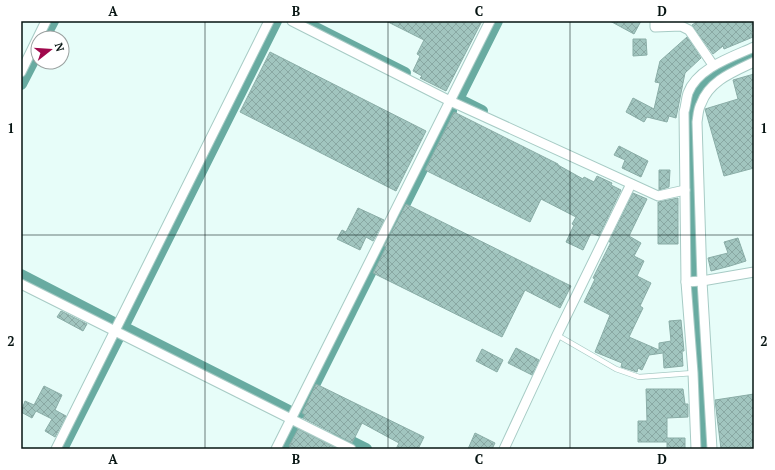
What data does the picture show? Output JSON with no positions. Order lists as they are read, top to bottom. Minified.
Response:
{"north":"right","grid":{"columns":["A","B","C","D"],"rows":["1","2"]}}
